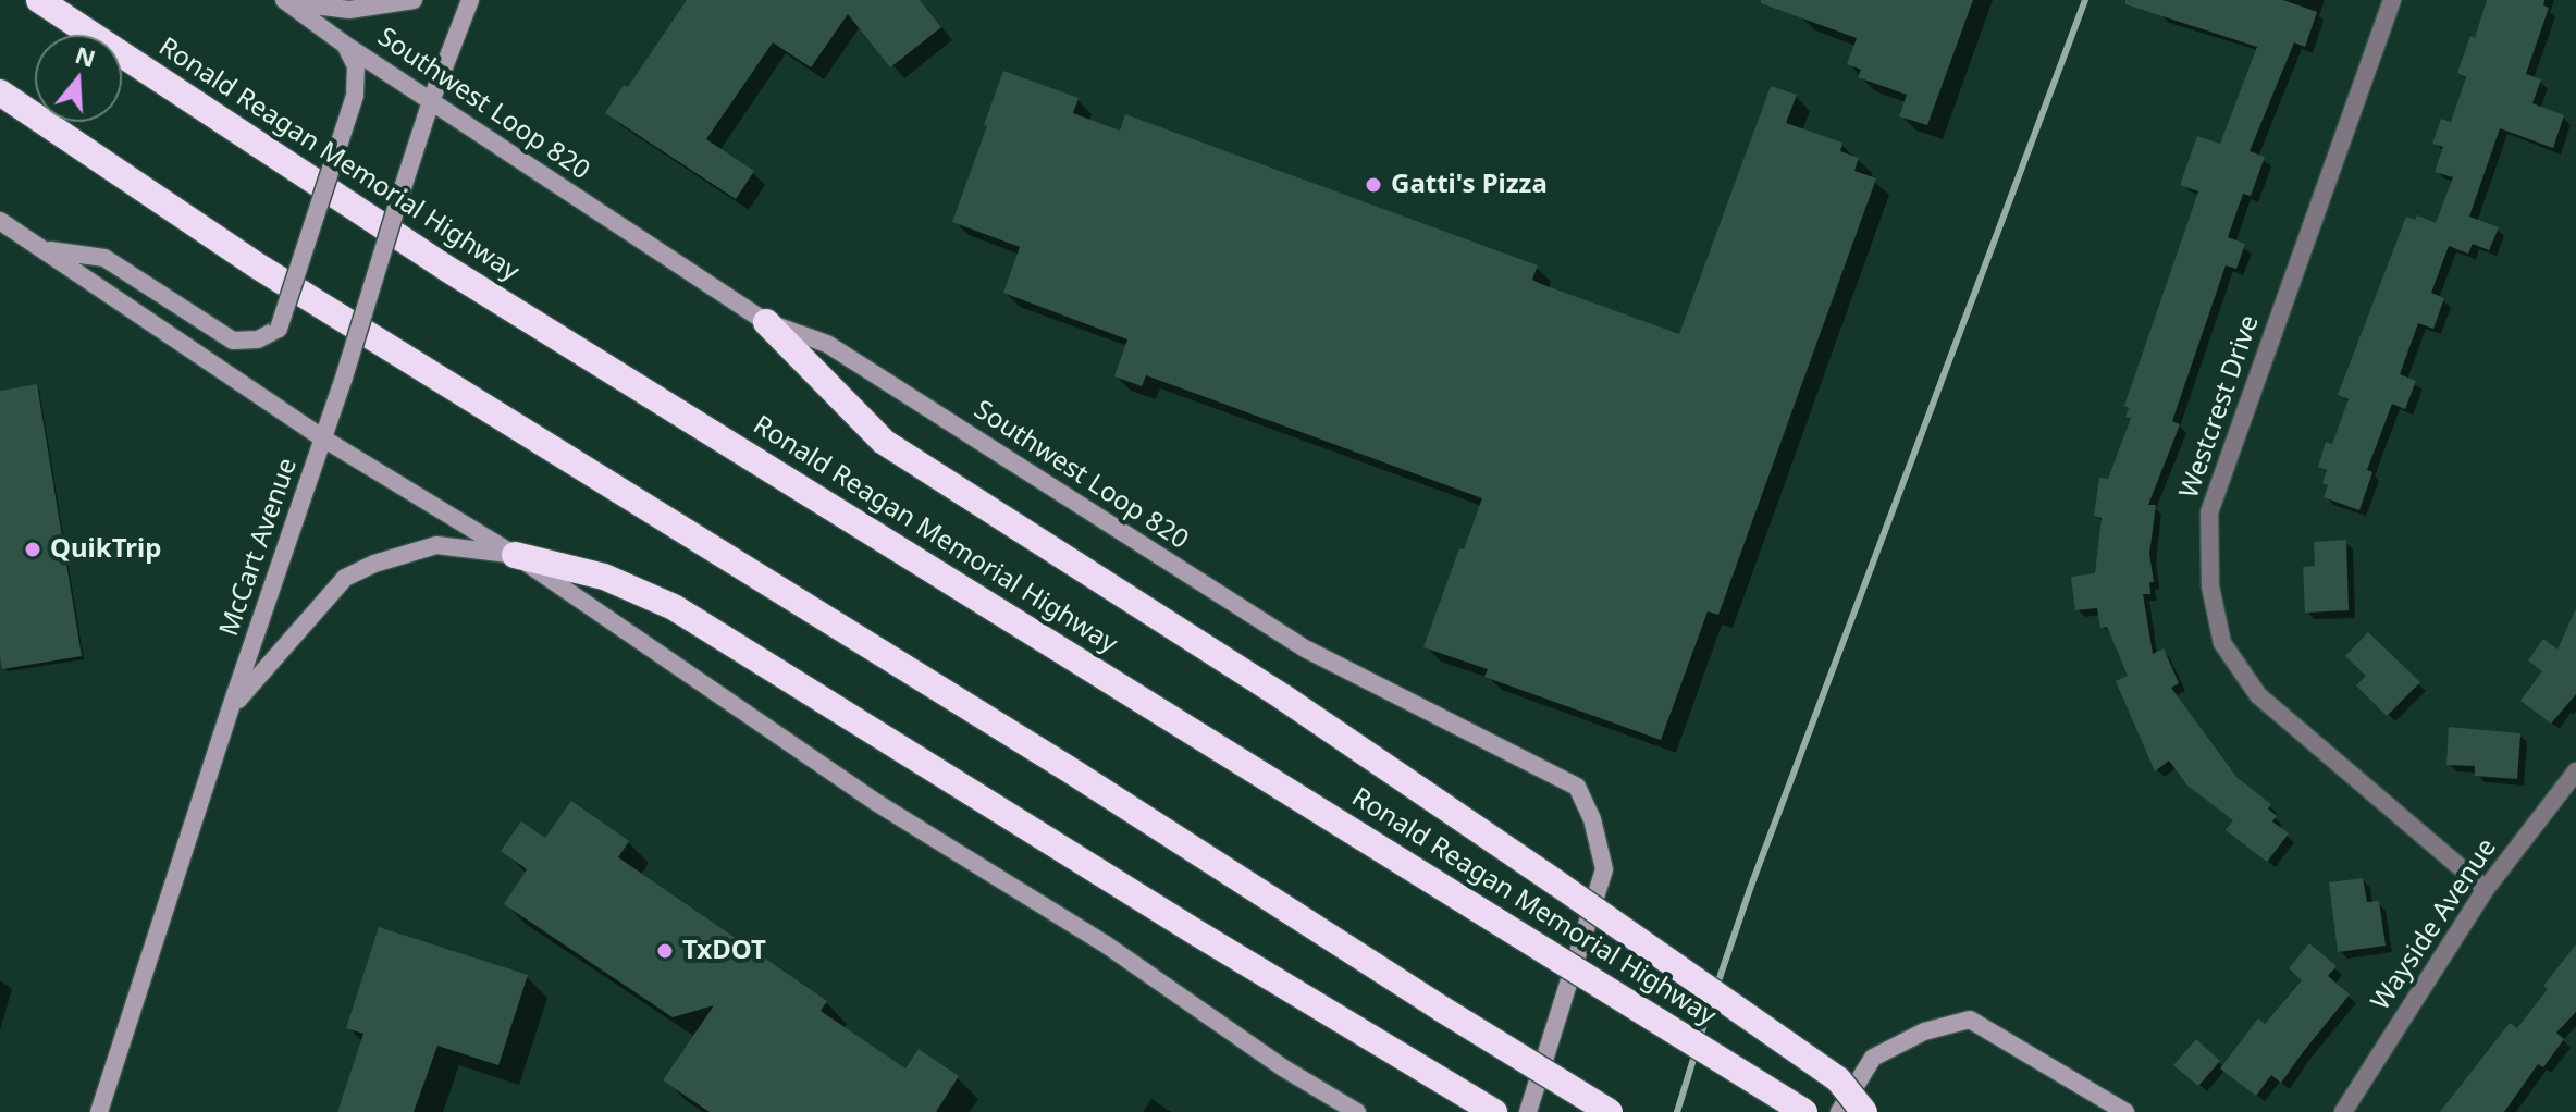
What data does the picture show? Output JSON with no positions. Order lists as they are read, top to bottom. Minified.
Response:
{"streets":{"highway":["Ronald Reagan Memorial Highway"],"main road":["Southwest Loop 820","McCart Avenue"],"street":["Westcrest Drive","Wayside Avenue"]},"crossings":[["Southwest Loop 820","McCart Avenue"],["Westcrest Drive","Wayside Avenue"]],"places":["Gatti's Pizza","QuikTrip","TxDOT"],"north":"top"}
